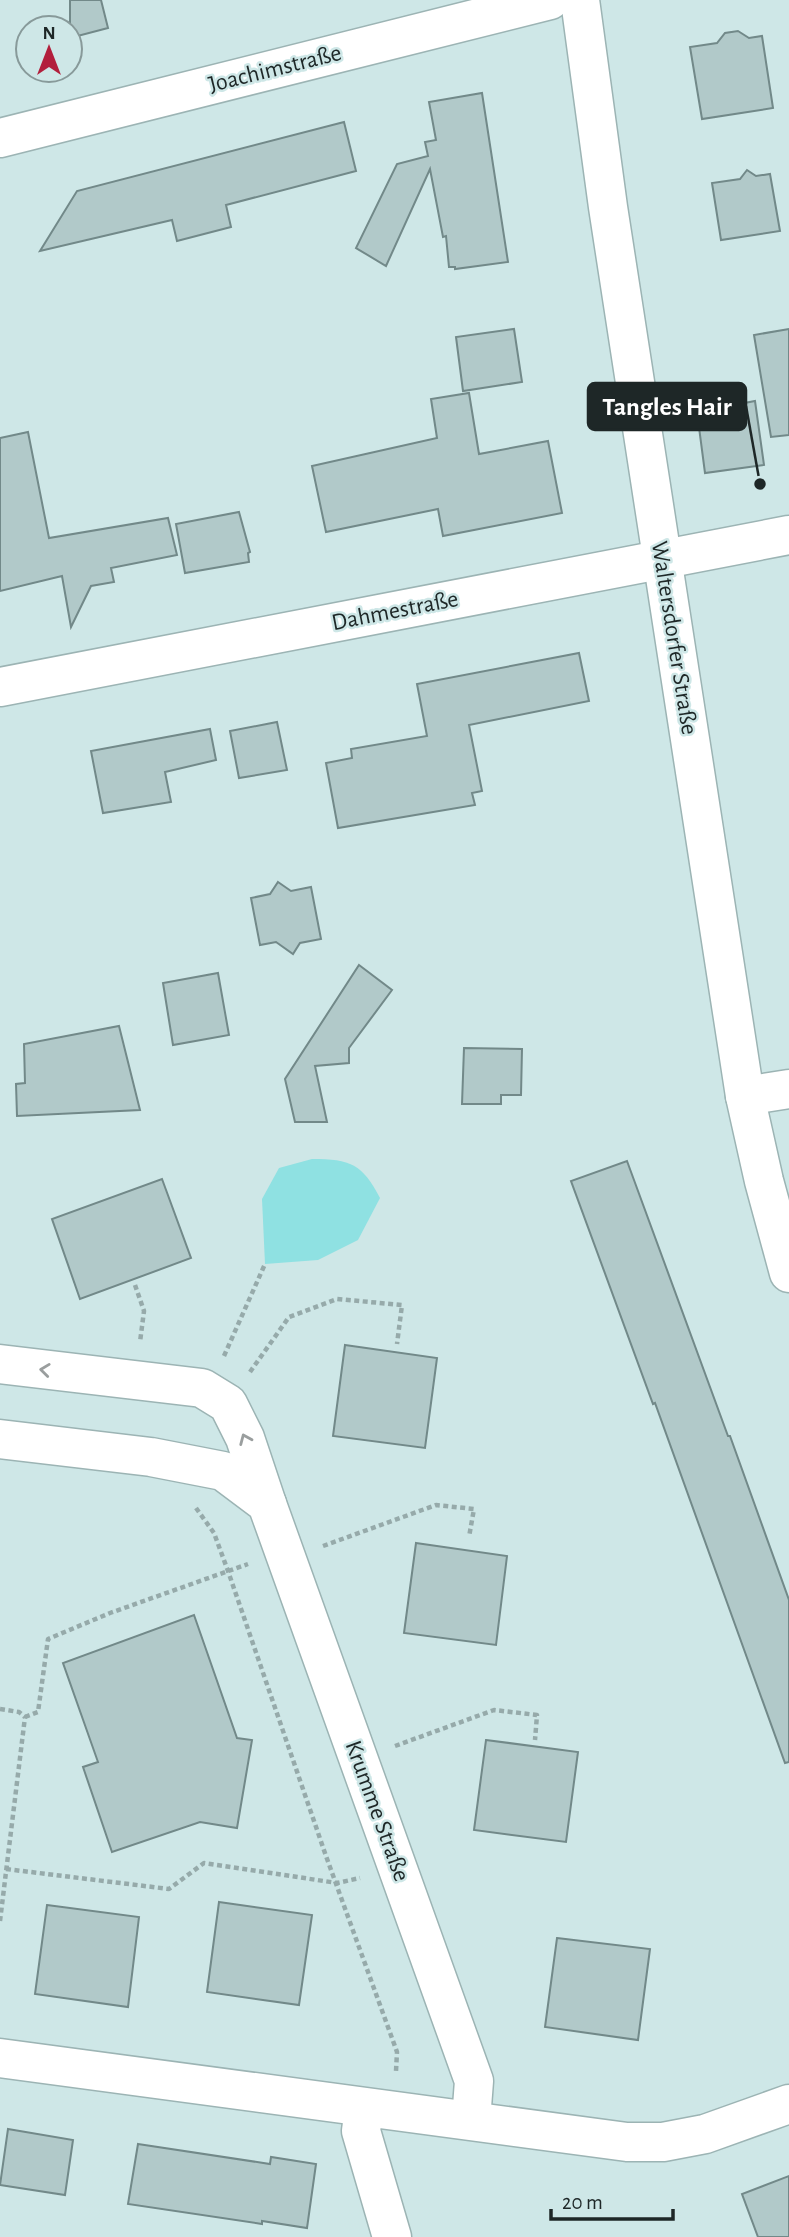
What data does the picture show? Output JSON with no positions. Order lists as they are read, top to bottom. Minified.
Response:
{"streets":{"street":["Joachimstraße","Dahmestraße","Waltersdorfer Straße","Krumme Straße"]},"crossings":[["Dahmestraße","Waltersdorfer Straße"]],"places":["Tangles Hair"],"scale_bar":"20 m","north":"top"}
